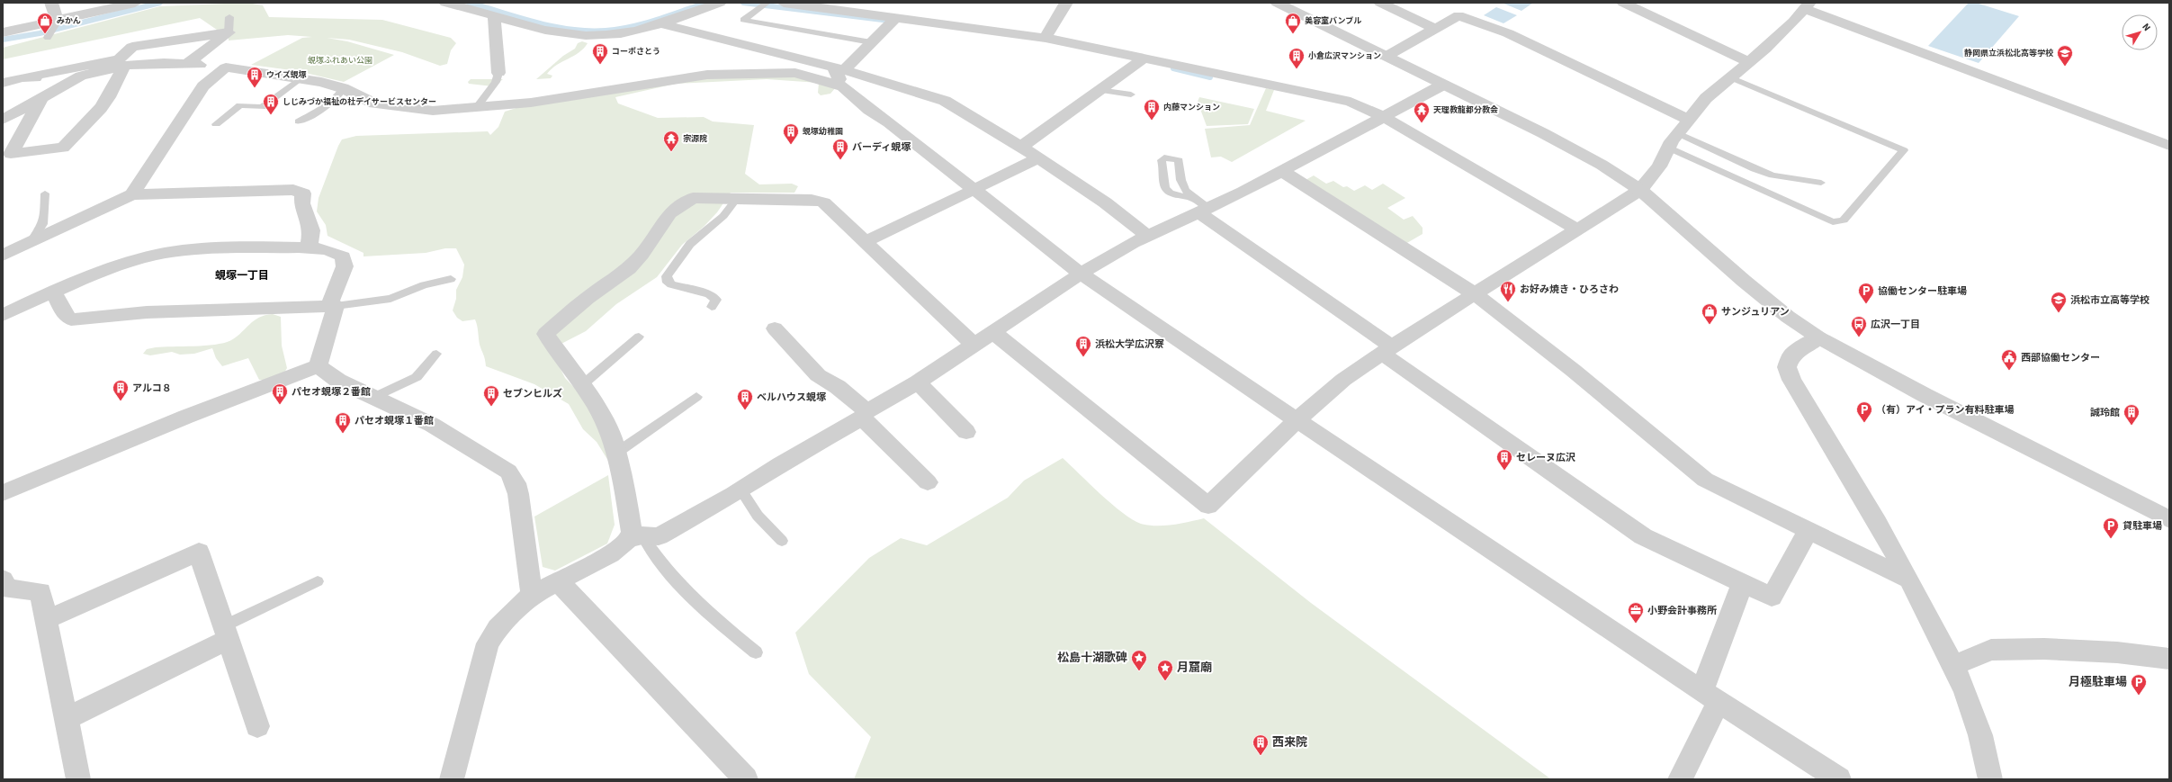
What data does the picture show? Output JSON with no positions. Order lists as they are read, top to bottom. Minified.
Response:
{"districts":["蜆塚一丁目"],"parks":["蜆塚ふれあい公園"],"places":{"shop":["みかん","美容室バンブル","サンジュリアン"],"building":["コーポさとう","小倉広沢マンション","ウイズ蜆塚","しじみづか福祉の杜デイサービスセンター","内藤マンション","蜆塚幼稚園","バーディ蜆塚","浜松大学広沢寮","アルコ８","パセオ蜆塚２番館","セブンヒルズ","ベルハウス蜆塚","誠玲館","パセオ蜆塚１番館","セレーヌ広沢","西来院"],"school or university":["静岡県立浜松北高等学校","浜松市立高等学校"],"temple":["天理教龍都分教会","宗源院"],"restaurant":["お好み焼き・ひろさわ"],"parking":["協働センター駐車場","（有）アイ・プラン有料駐車場","貸駐車場","月極駐車場"],"bus stop":["広沢一丁目"],"public building":["西部協働センター"],"office":["小野会計事務所"],"place":["松島十湖歌碑","月窟廟"]},"north":"top right"}
